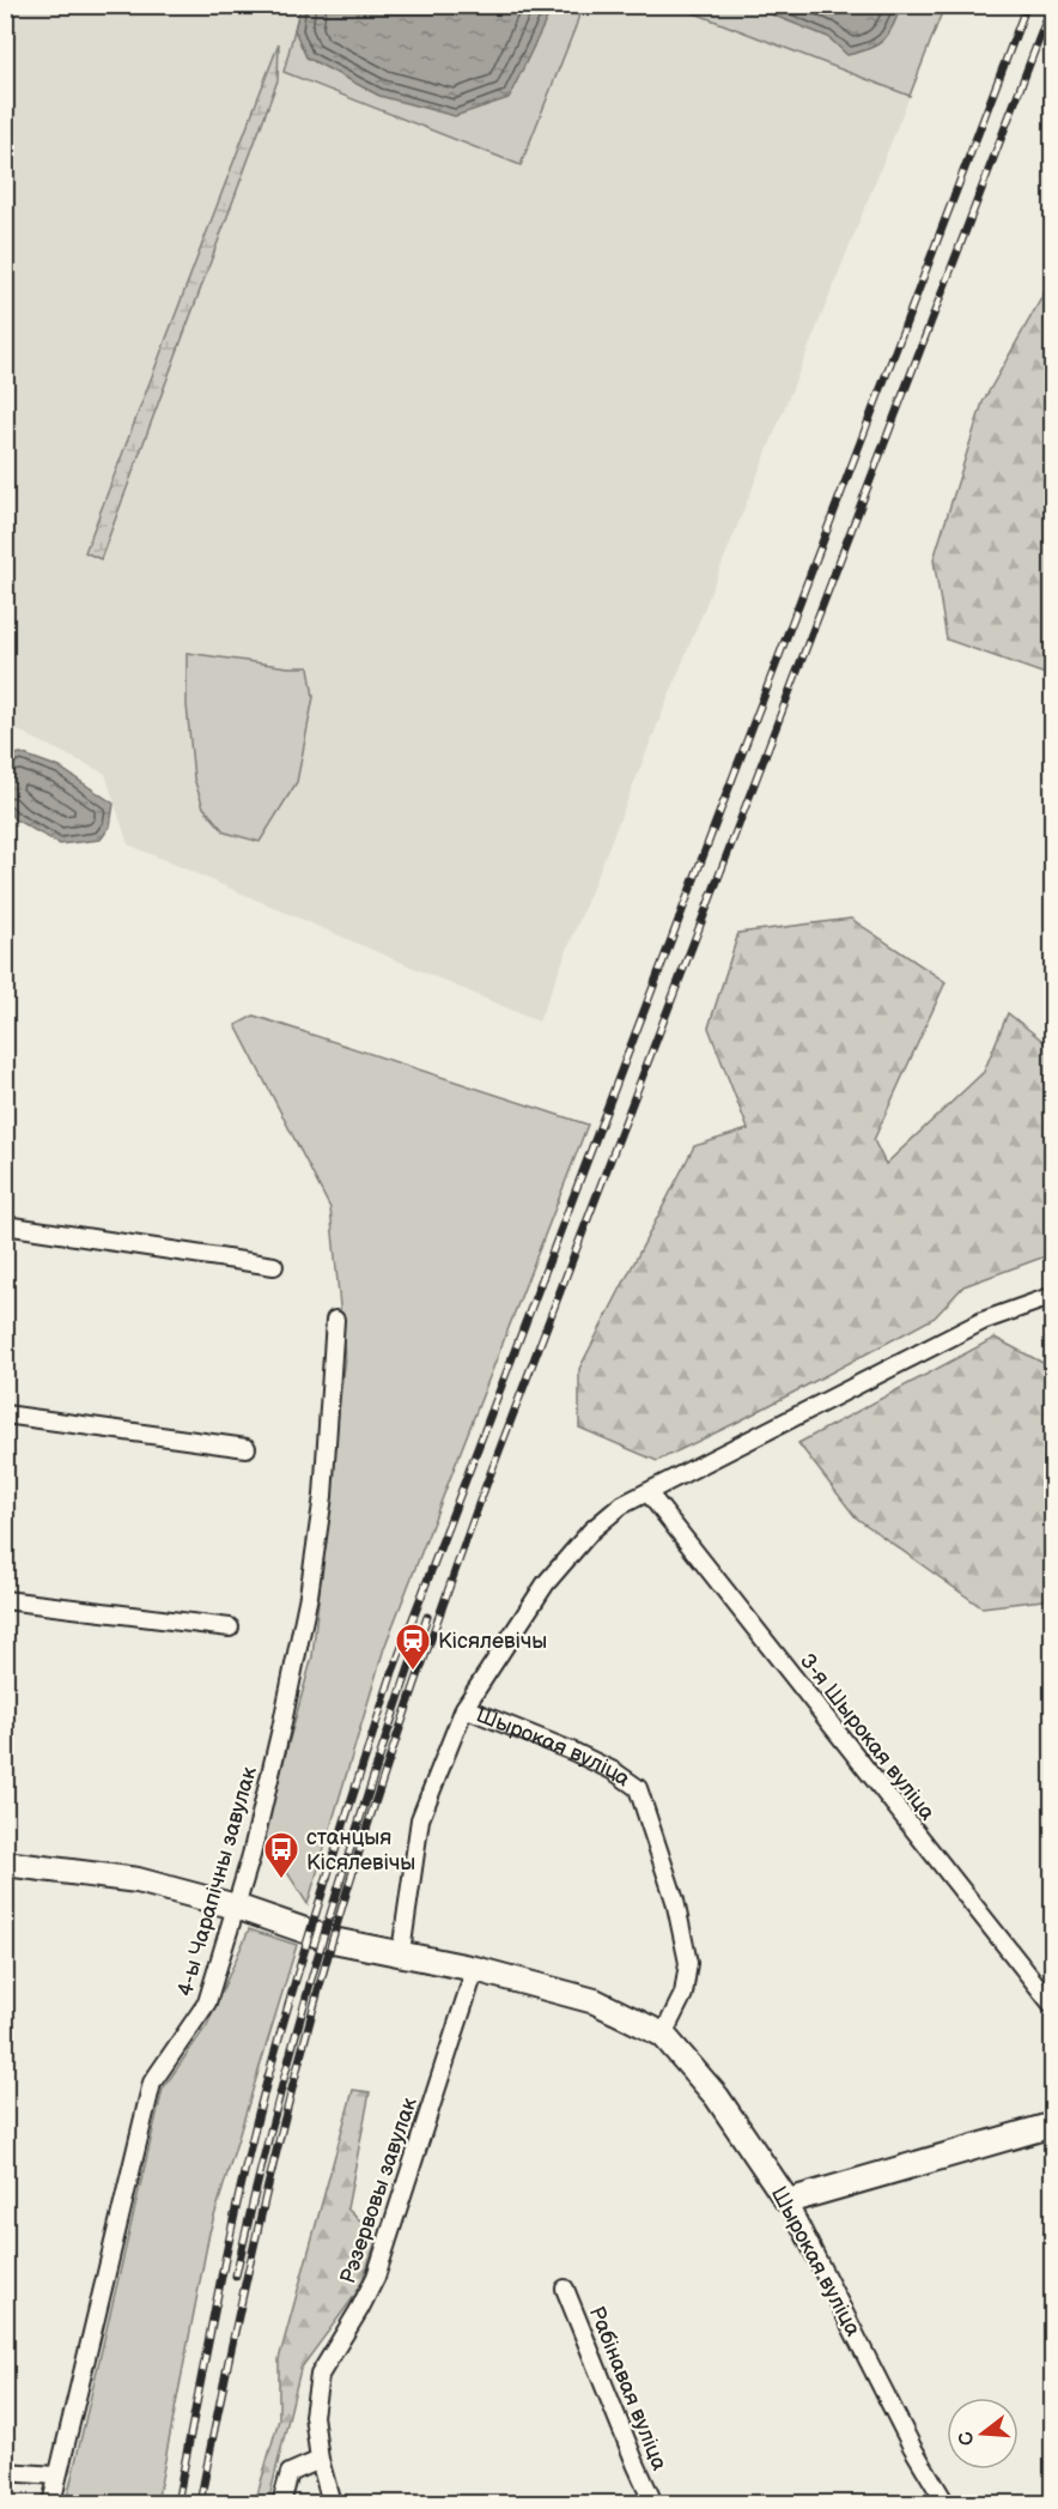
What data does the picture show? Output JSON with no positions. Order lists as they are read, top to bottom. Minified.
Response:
{"streets":{"street":["3-я Шырокая вуліца","Шырокая вуліца","4-ы Чарапічны завулак","Рэзервовы завулак","Рабінавая вуліца"]},"crossings":[["Шырокая вуліца","4-ы Чарапічны завулак"],["Шырокая вуліца","Рэзервовы завулак"]],"places":{"station":["Кісялевічы"],"bus stop":["станцыя Кісялевічы"]},"north":"left"}
